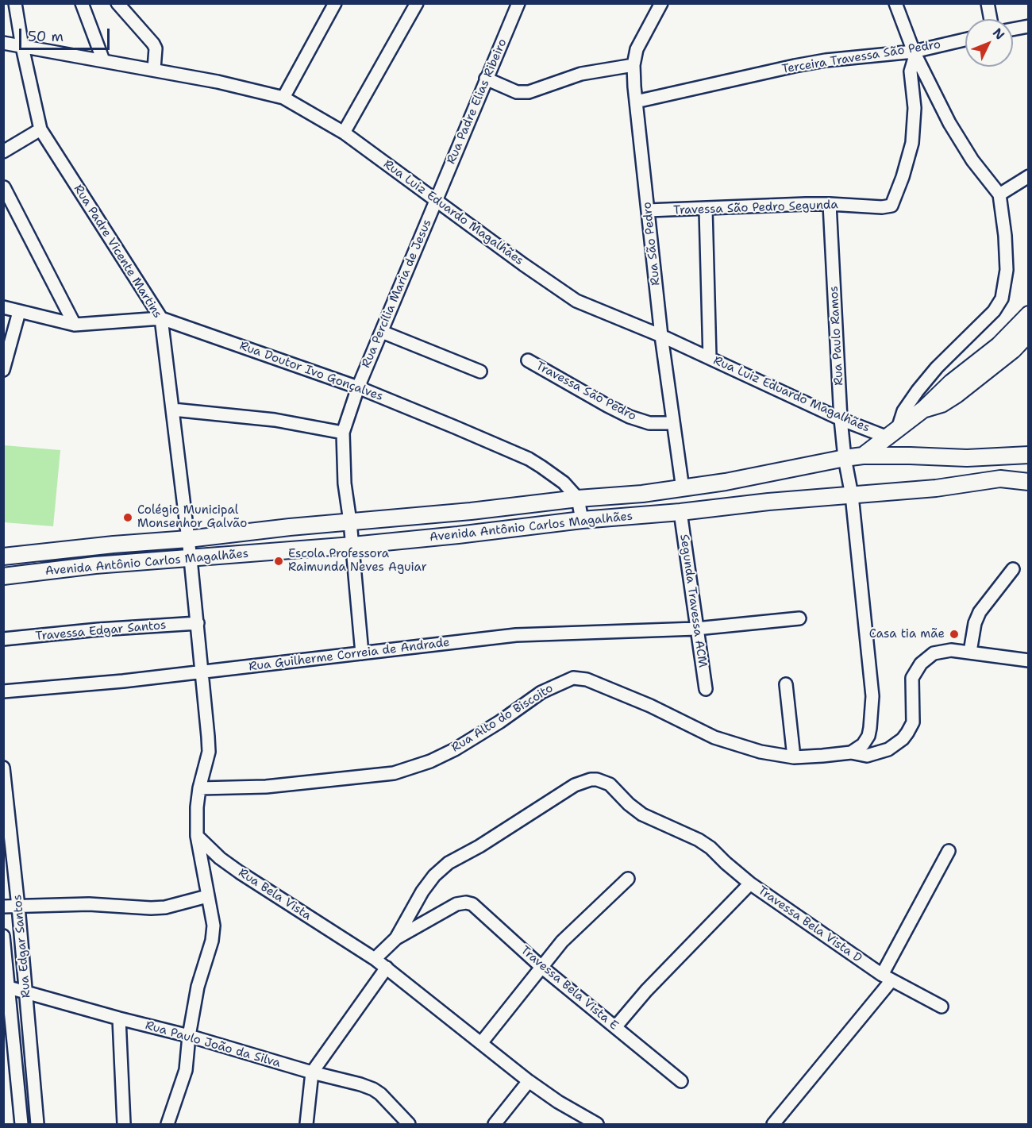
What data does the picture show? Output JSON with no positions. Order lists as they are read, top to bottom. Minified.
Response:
{"streets":{"main road":["Avenida Antônio Carlos Magalhães"],"street":["Terceira Travessa São Pedro","Rua Padre Elias Ribeiro","Travessa São Pedro Segunda","Rua Luiz Eduardo Magalhães","Rua São Pedro","Rua Padre Vicente Martins","Rua Percília Maria de Jesus","Rua Paulo Ramos","Rua Doutor Ivo Gonçalves","Travessa São Pedro","Segunda Travessa ACM","Travessa Edgar Santos","Rua Guilherme Correia de Andrade","Rua Alto do Biscoito","Rua Bela Vista","Travessa Bela Vista D","Rua Edgar Santos","Travessa Bela Vista E","Rua Paulo João da Silva"]},"crossings":[["Terceira Travessa São Pedro","Travessa São Pedro Segunda"],["Terceira Travessa São Pedro","Rua São Pedro"],["Rua Padre Elias Ribeiro","Rua Luiz Eduardo Magalhães"],["Rua Padre Elias Ribeiro","Rua Percília Maria de Jesus"],["Travessa São Pedro Segunda","Rua São Pedro"],["Travessa São Pedro Segunda","Rua Paulo Ramos"],["Rua Luiz Eduardo Magalhães","Rua São Pedro"],["Rua Luiz Eduardo Magalhães","Rua Padre Vicente Martins"],["Rua Luiz Eduardo Magalhães","Rua Percília Maria de Jesus"],["Rua Luiz Eduardo Magalhães","Rua Paulo Ramos"],["Rua Luiz Eduardo Magalhães","Avenida Antônio Carlos Magalhães"],["Rua São Pedro","Travessa São Pedro"],["Rua São Pedro","Avenida Antônio Carlos Magalhães"],["Rua Padre Vicente Martins","Rua Doutor Ivo Gonçalves"],["Rua Padre Vicente Martins","Avenida Antônio Carlos Magalhães"],["Rua Percília Maria de Jesus","Rua Doutor Ivo Gonçalves"],["Rua Paulo Ramos","Avenida Antônio Carlos Magalhães"],["Rua Paulo Ramos","Rua Alto do Biscoito"],["Rua Doutor Ivo Gonçalves","Avenida Antônio Carlos Magalhães"],["Avenida Antônio Carlos Magalhães","Segunda Travessa ACM"],["Segunda Travessa ACM","Rua Guilherme Correia de Andrade"],["Travessa Bela Vista D","Travessa Bela Vista E"],["Rua Edgar Santos","Rua Paulo João da Silva"]],"places":["Colégio Municipal Monsenhor Galvão","Escola Professora Raimunda Neves Aguiar","Casa tia mãe"],"scale_bar":"50 m","north":"top right"}
